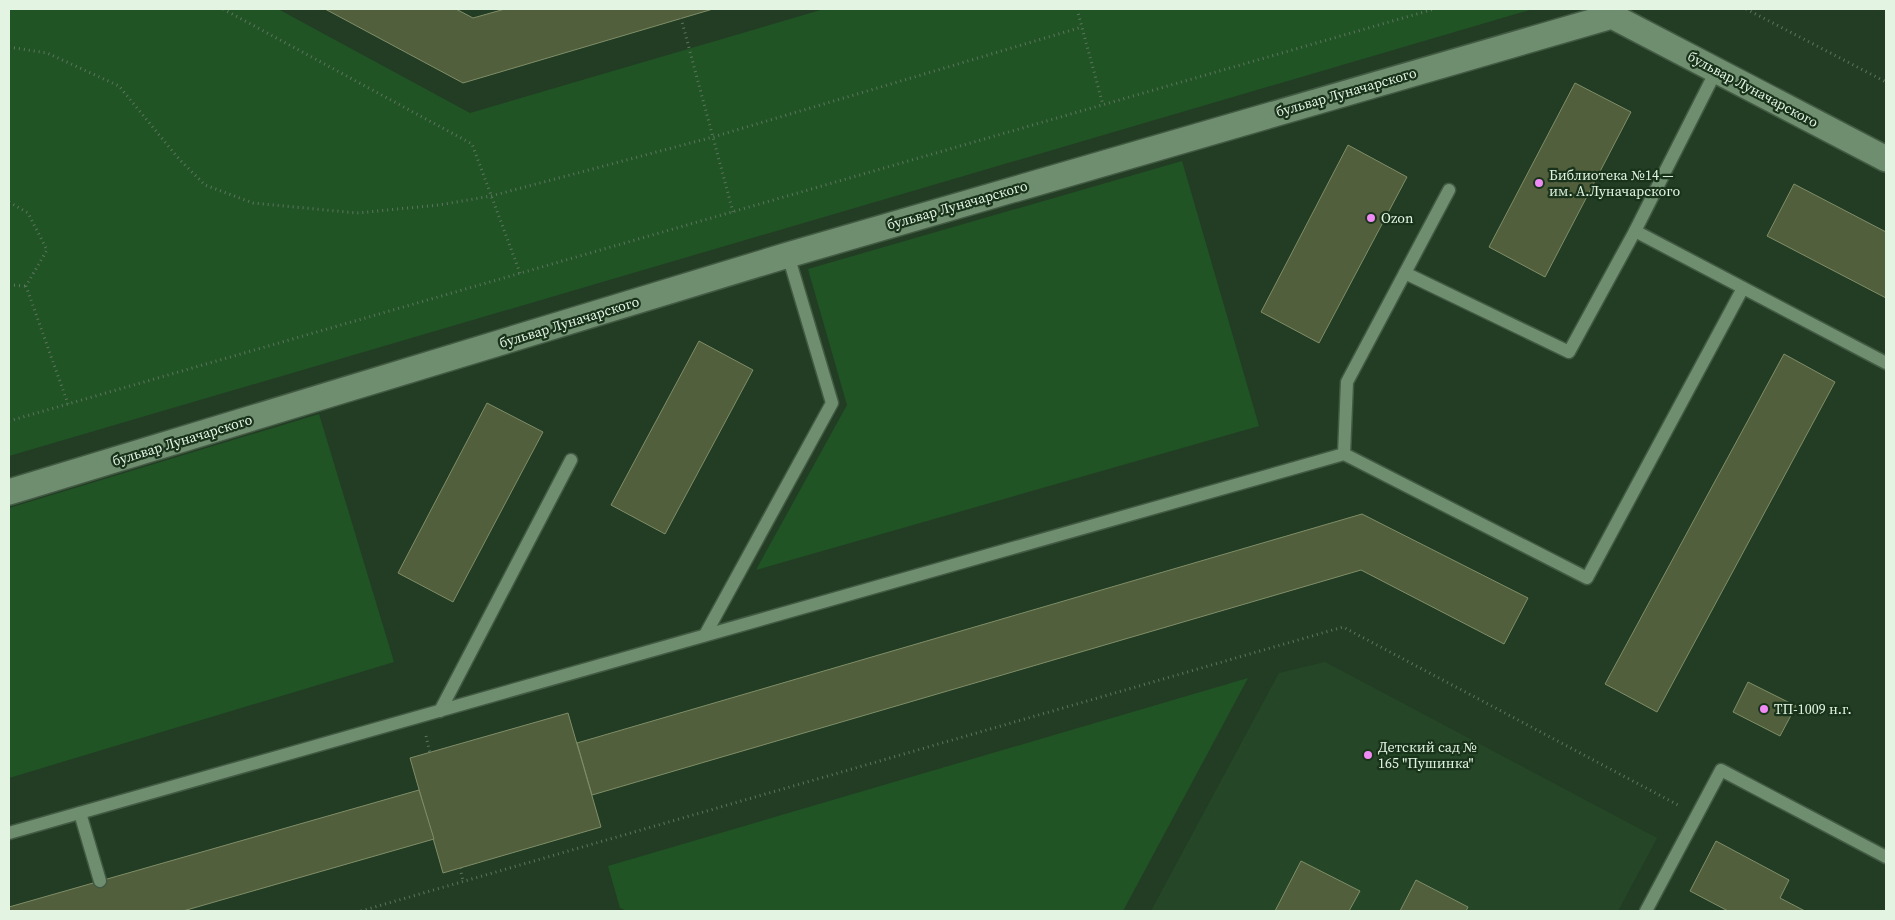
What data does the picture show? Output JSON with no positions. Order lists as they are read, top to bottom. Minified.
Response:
{"streets":{"street":["бульвар Луначарского"]},"places":["Библиотека №14 — им. А.Луначарского","Ozon","ТП-1009 н.г.","Детский сад № 165 \"Пушинка\""]}
